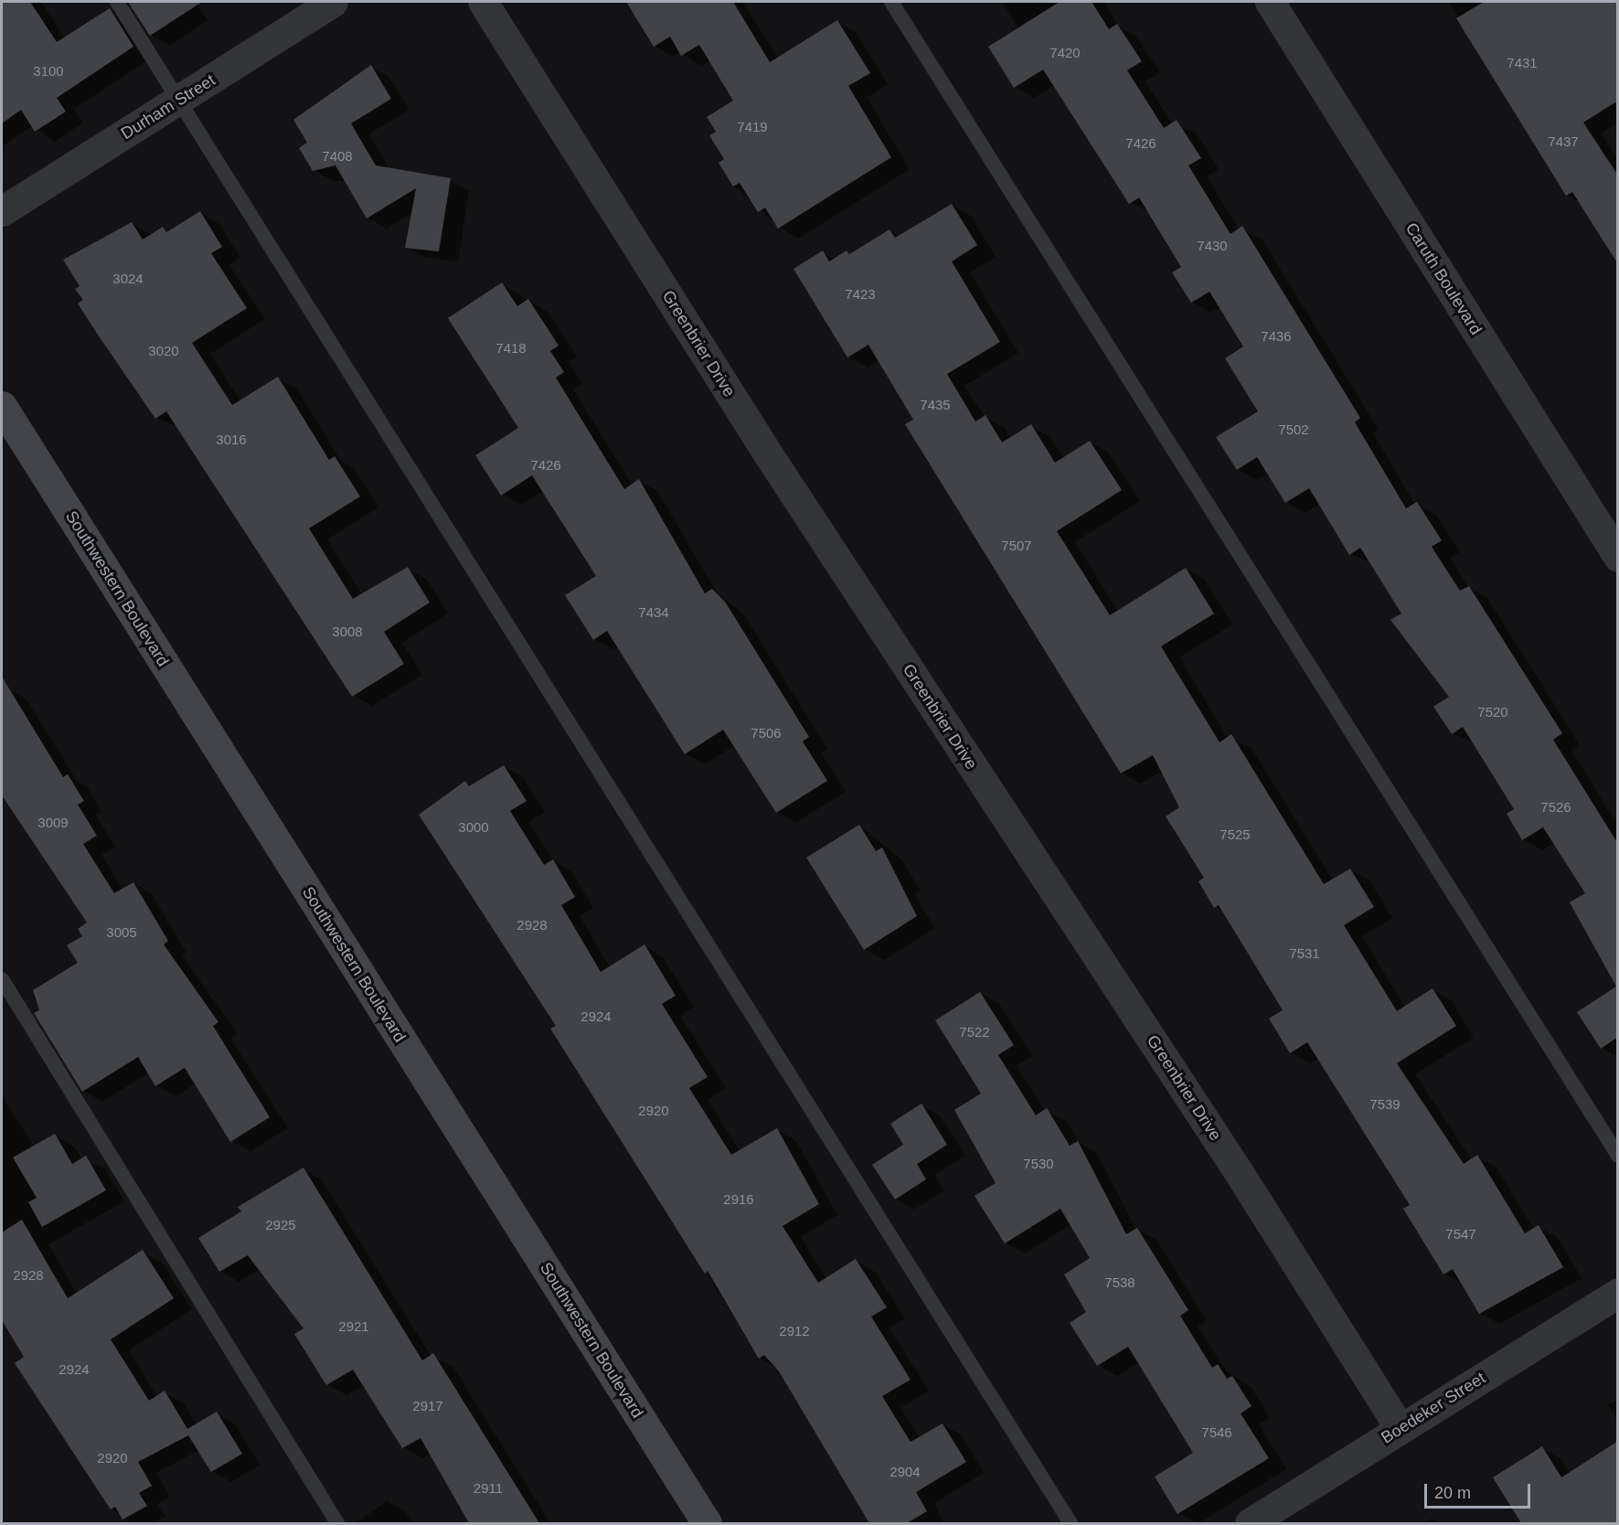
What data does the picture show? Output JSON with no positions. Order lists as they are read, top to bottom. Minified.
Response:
{"streets":{"street":["Durham Street","Caruth Boulevard","Greenbrier Drive","Southwestern Boulevard","Boedeker Street"]},"crossings":[["Greenbrier Drive","Boedeker Street"]],"house_numbers":["7420","7431","3100","7419","7437","7426","7408","7430","3024","7423","7436","7418","3020","7435","7502","3016","7426","7507","7434","3008","7520","7506","7526","3009","3000","7525","2928","3005","7531","2924","7522","7539","2920","7530","2916","2925","7547","2928","7538","2921","2912","2924","2917","7546","2920","2904","2911"],"scale_bar":"20 m"}
